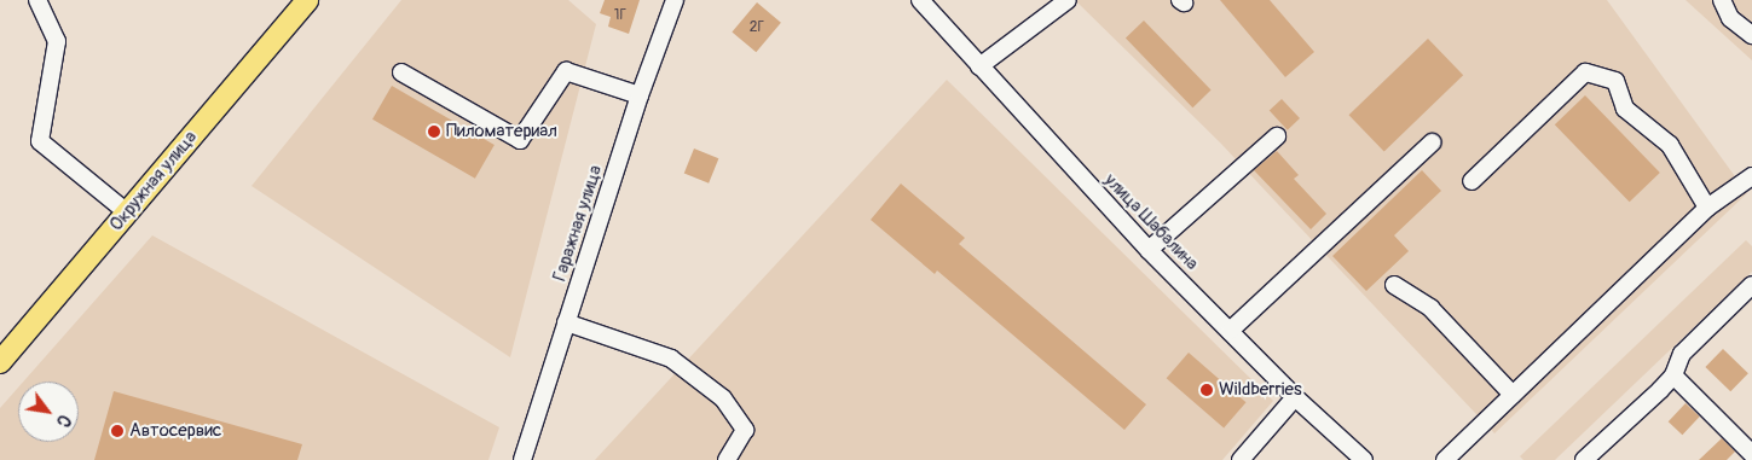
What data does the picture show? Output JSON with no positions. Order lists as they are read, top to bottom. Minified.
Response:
{"streets":{"main road":["Окружная улица"],"street":["улица Шабалина","Гаражная улица"]},"places":["Пиломатериал","Wildberries","Автосервис"],"house_numbers":["1Г","2Г"],"north":"bottom right"}
